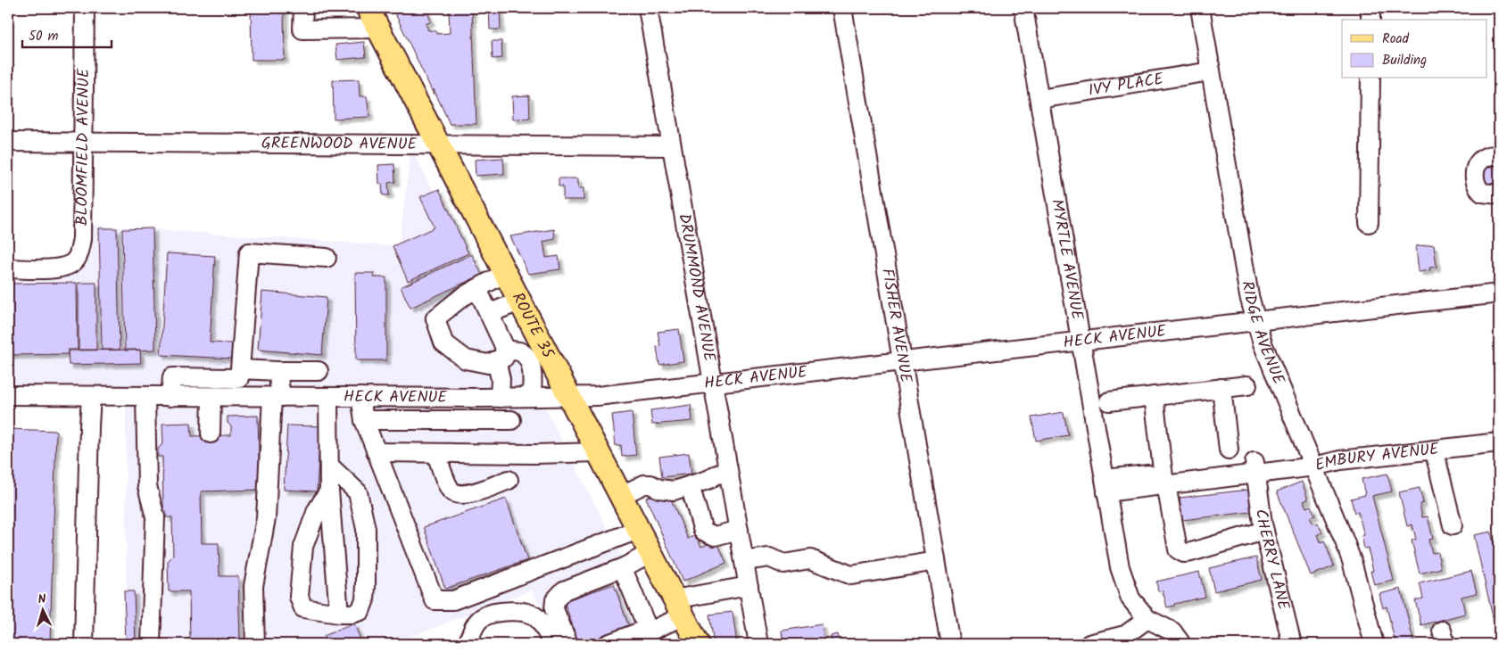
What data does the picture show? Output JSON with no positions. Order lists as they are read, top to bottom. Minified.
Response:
{"streets":{"main road":["ROUTE 35"],"street":["IVY PLACE","GREENWOOD AVENUE","BLOOMFIELD AVENUE","MYRTLE AVENUE","DRUMMOND AVENUE","FISHER AVENUE","RIDGE AVENUE","HECK AVENUE","EMBURY AVENUE","CHERRY LANE"]},"crossings":[["IVY PLACE","MYRTLE AVENUE"],["IVY PLACE","RIDGE AVENUE"],["GREENWOOD AVENUE","BLOOMFIELD AVENUE"],["GREENWOOD AVENUE","DRUMMOND AVENUE"],["GREENWOOD AVENUE","ROUTE 35"],["MYRTLE AVENUE","HECK AVENUE"],["MYRTLE AVENUE","EMBURY AVENUE"],["DRUMMOND AVENUE","HECK AVENUE"],["ROUTE 35","HECK AVENUE"],["FISHER AVENUE","HECK AVENUE"],["RIDGE AVENUE","HECK AVENUE"],["RIDGE AVENUE","EMBURY AVENUE"],["EMBURY AVENUE","CHERRY LANE"]],"legend":["Road","Building"],"scale_bar":"50 m","north":"top"}
